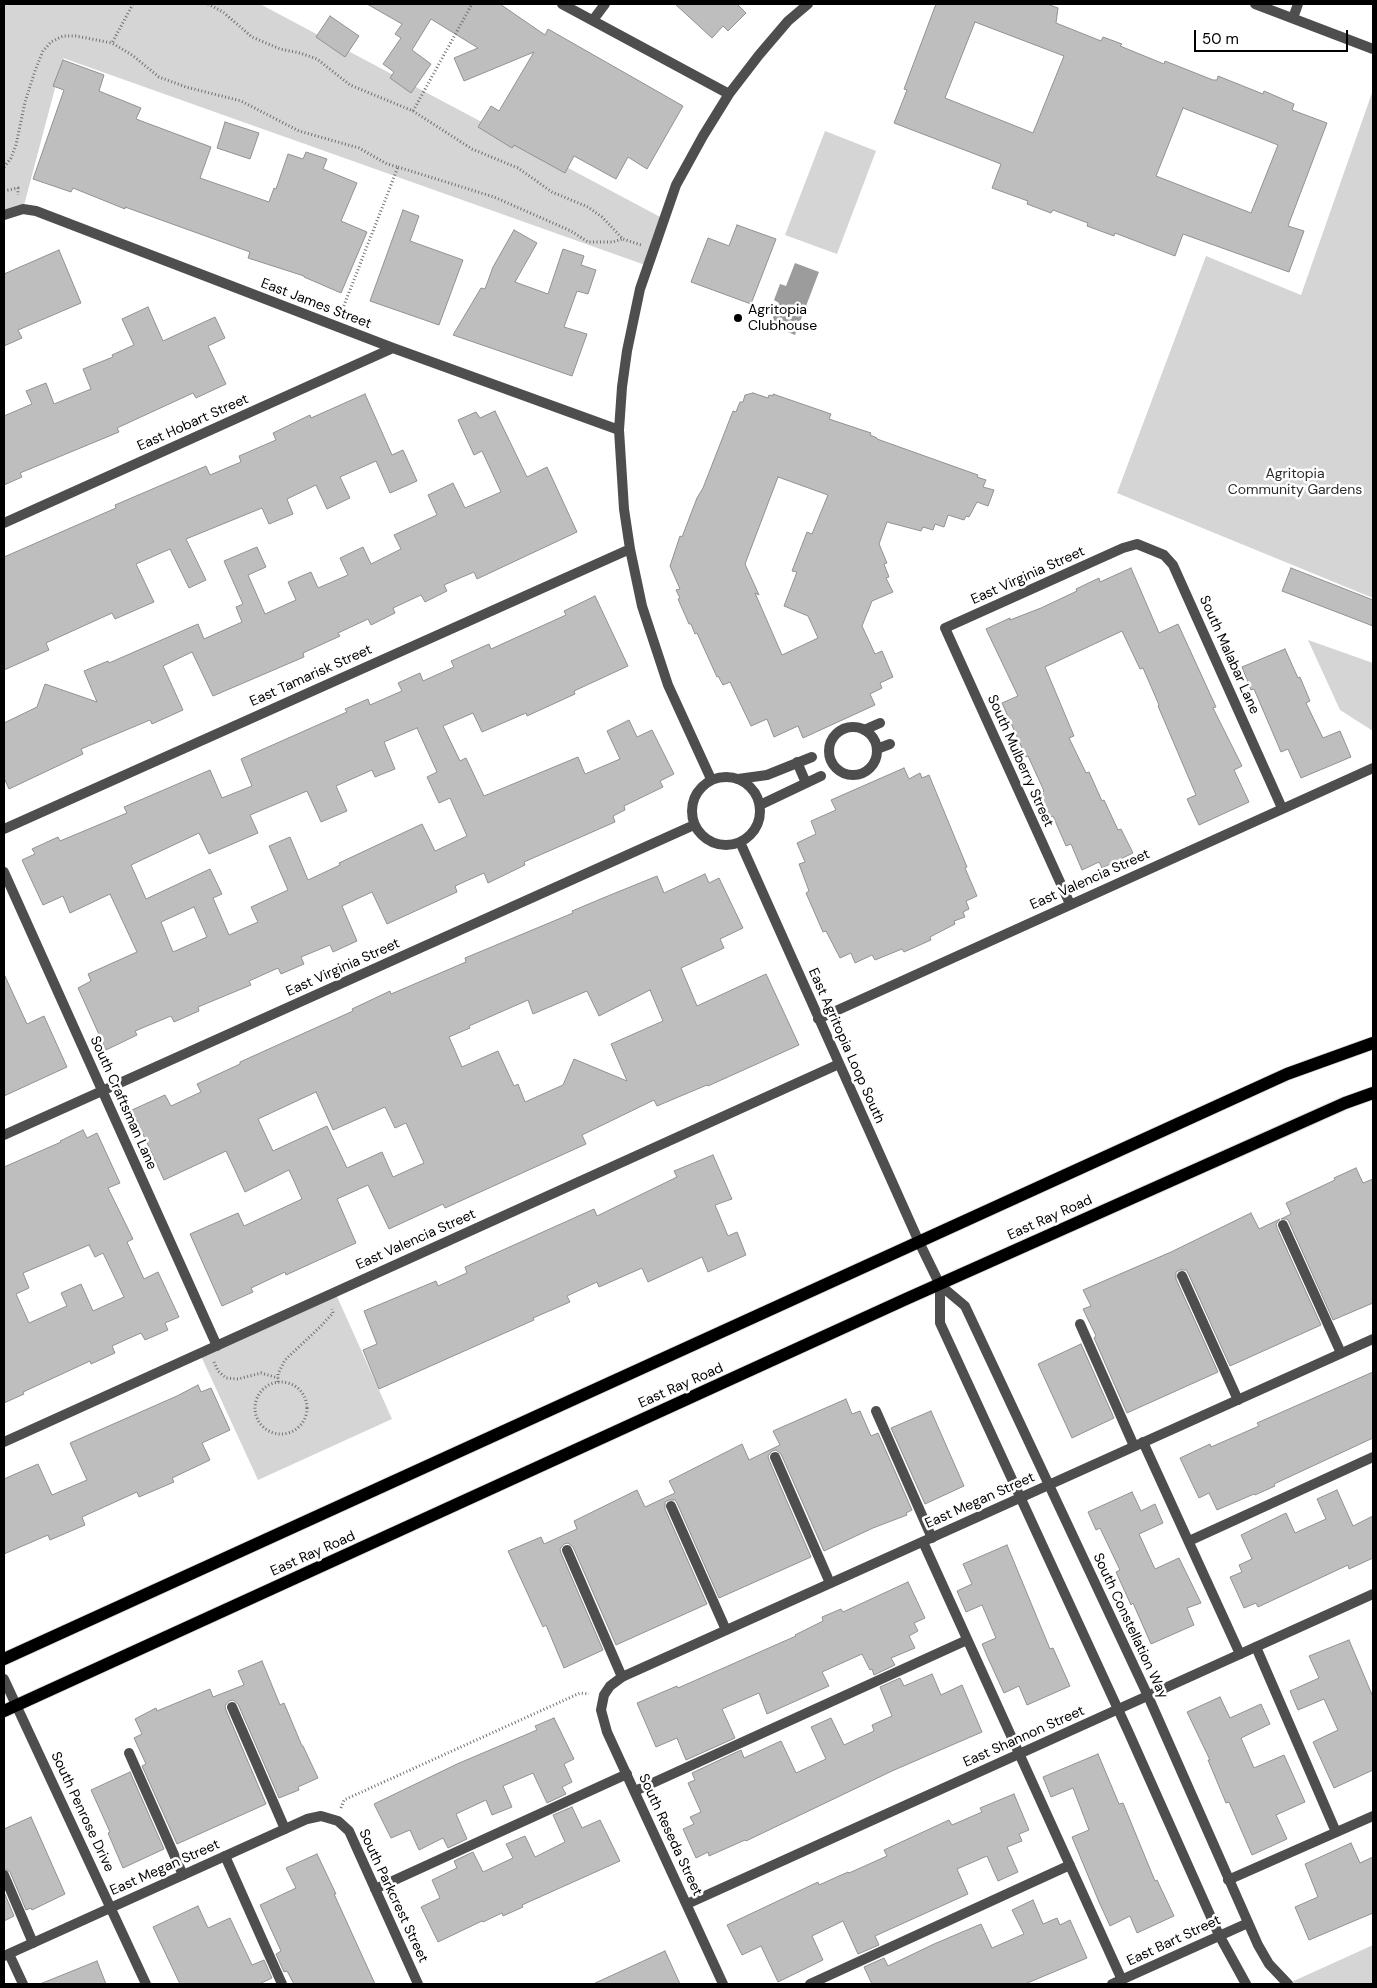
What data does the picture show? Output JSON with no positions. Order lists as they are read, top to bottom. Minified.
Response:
{"streets":{"main road":["East Ray Road"],"street":["East James Street","East Hobart Street","East Virginia Street","South Malabar Lane","East Tamarisk Street","South Mulberry Street","East Valencia Street","East Agritopia Loop South","South Craftsman Lane","East Megan Street","South Constellation Way","East Shannon Street","South Penrose Drive","South Reseda Street","South Parkcrest Street","East Bart Street"]},"crossings":[["East James Street","East Hobart Street"],["East Virginia Street","South Malabar Lane"],["East Virginia Street","South Mulberry Street"],["East Virginia Street","East Agritopia Loop South"],["East Virginia Street","South Craftsman Lane"],["South Malabar Lane","East Valencia Street"],["South Mulberry Street","East Valencia Street"],["East Valencia Street","East Agritopia Loop South"],["East Valencia Street","South Craftsman Lane"],["East Agritopia Loop South","South Constellation Way"],["East Ray Road","South Constellation Way"],["East Ray Road","South Penrose Drive"],["East Megan Street","South Constellation Way"],["East Megan Street","South Penrose Drive"],["East Megan Street","South Reseda Street"],["East Megan Street","South Parkcrest Street"],["South Constellation Way","East Shannon Street"],["South Constellation Way","East Bart Street"],["East Shannon Street","South Reseda Street"]],"parks":["Agritopia Community Gardens"],"places":["Agritopia Clubhouse"],"scale_bar":"50 m"}
